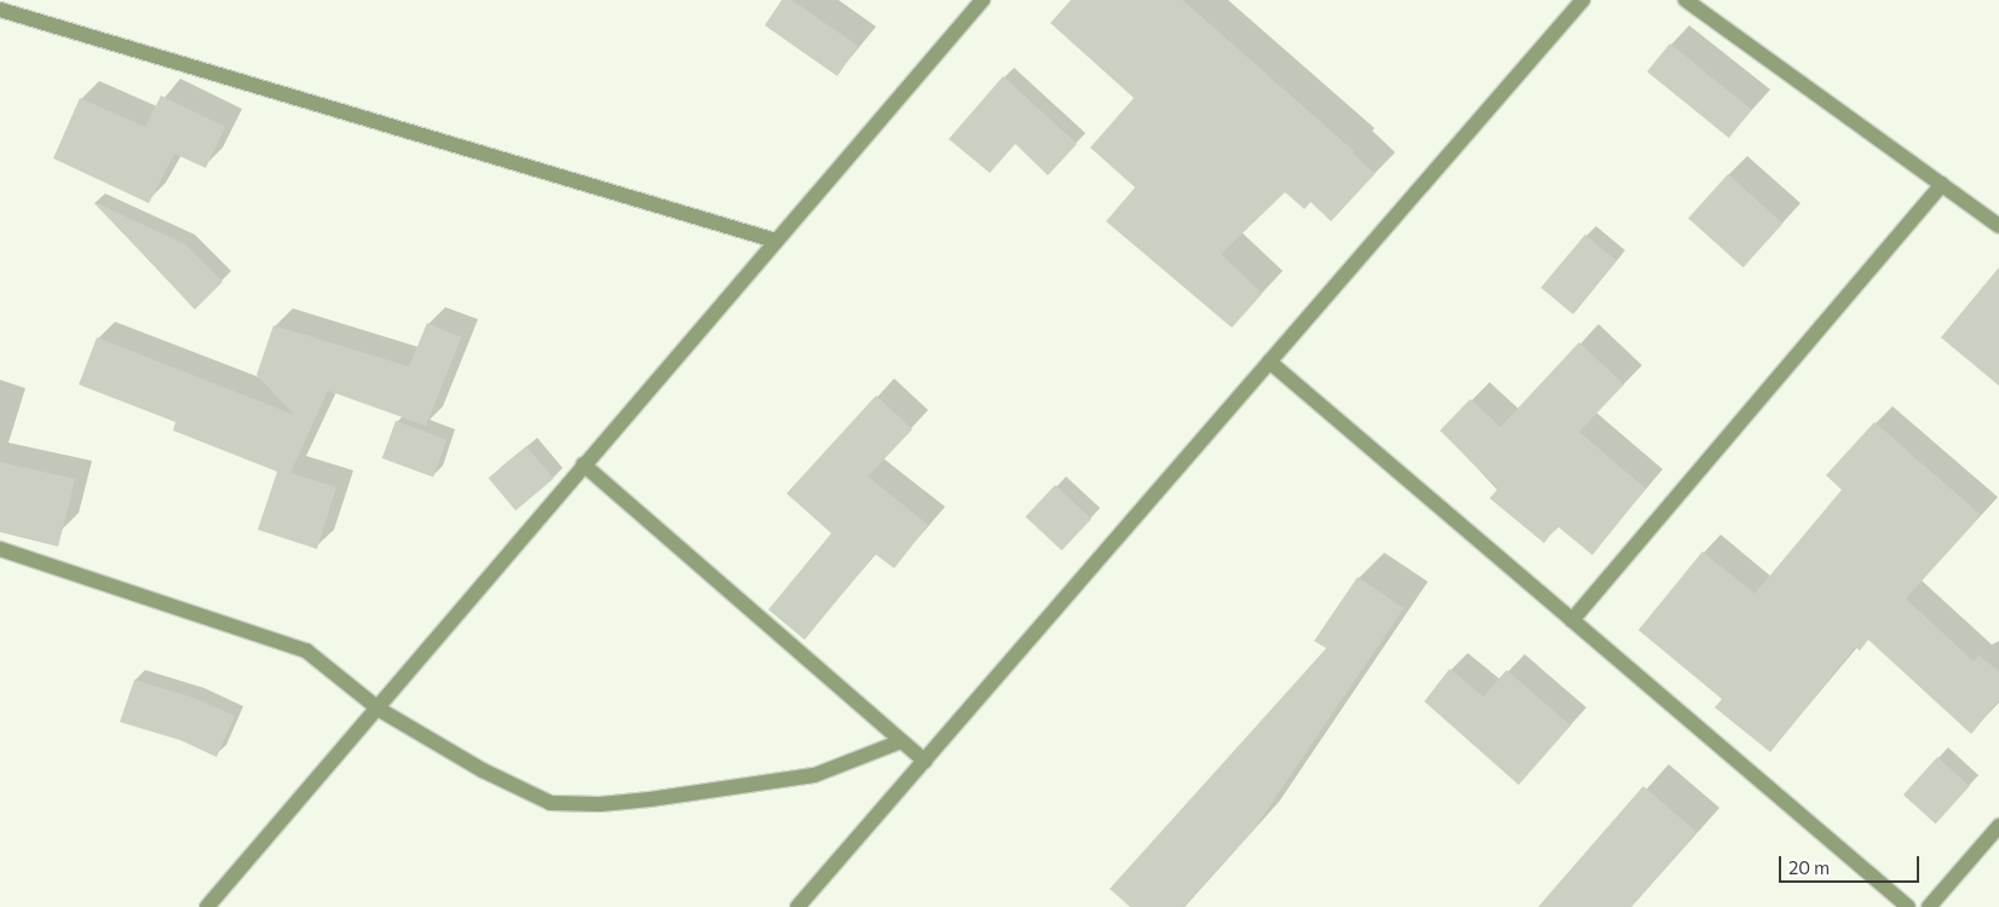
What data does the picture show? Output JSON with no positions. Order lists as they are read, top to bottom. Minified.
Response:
{"scale_bar":"20 m"}
